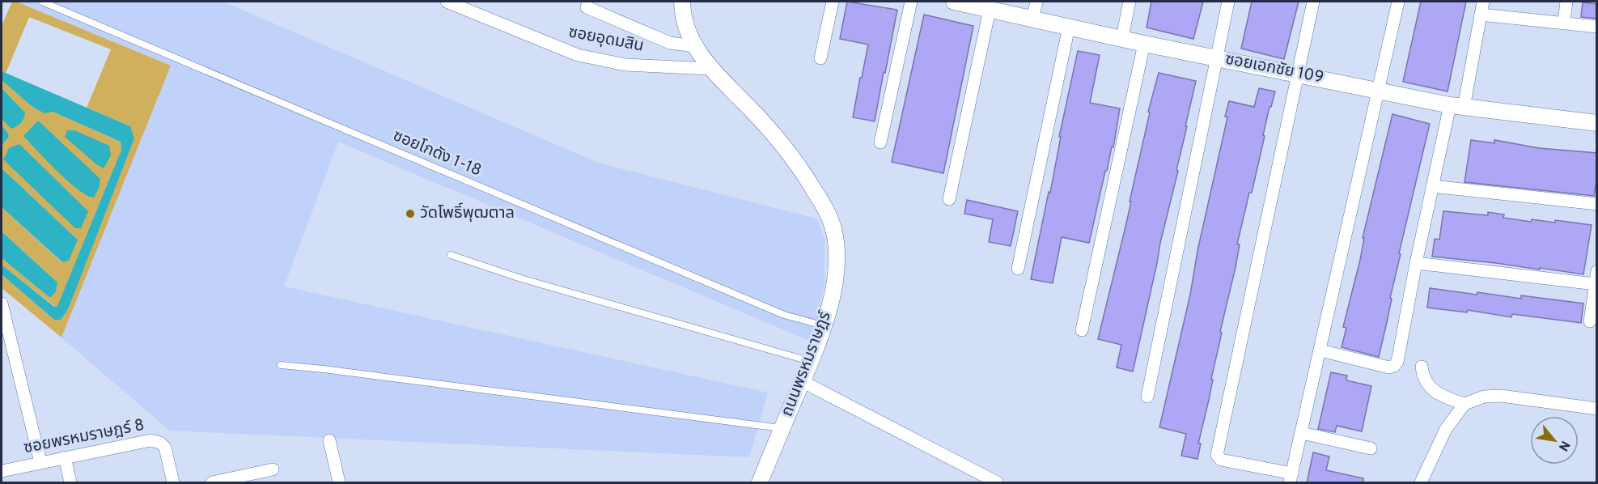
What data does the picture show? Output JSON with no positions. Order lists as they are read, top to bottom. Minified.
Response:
{"streets":{"street":["ซอยอุดมสิน","ซอยเอกชัย 109","ถนนพรหมราษฎร์","ซอยพรหมราษฎร์ 8"],"lane":["ซอยโกดัง 1-18"]},"crossings":[["ซอยอุดมสิน","ถนนพรหมราษฎร์"],["ซอยโกดัง 1-18","ถนนพรหมราษฎร์"]],"places":["วัดโพธิ์พุฒตาล"],"north":"bottom right"}
